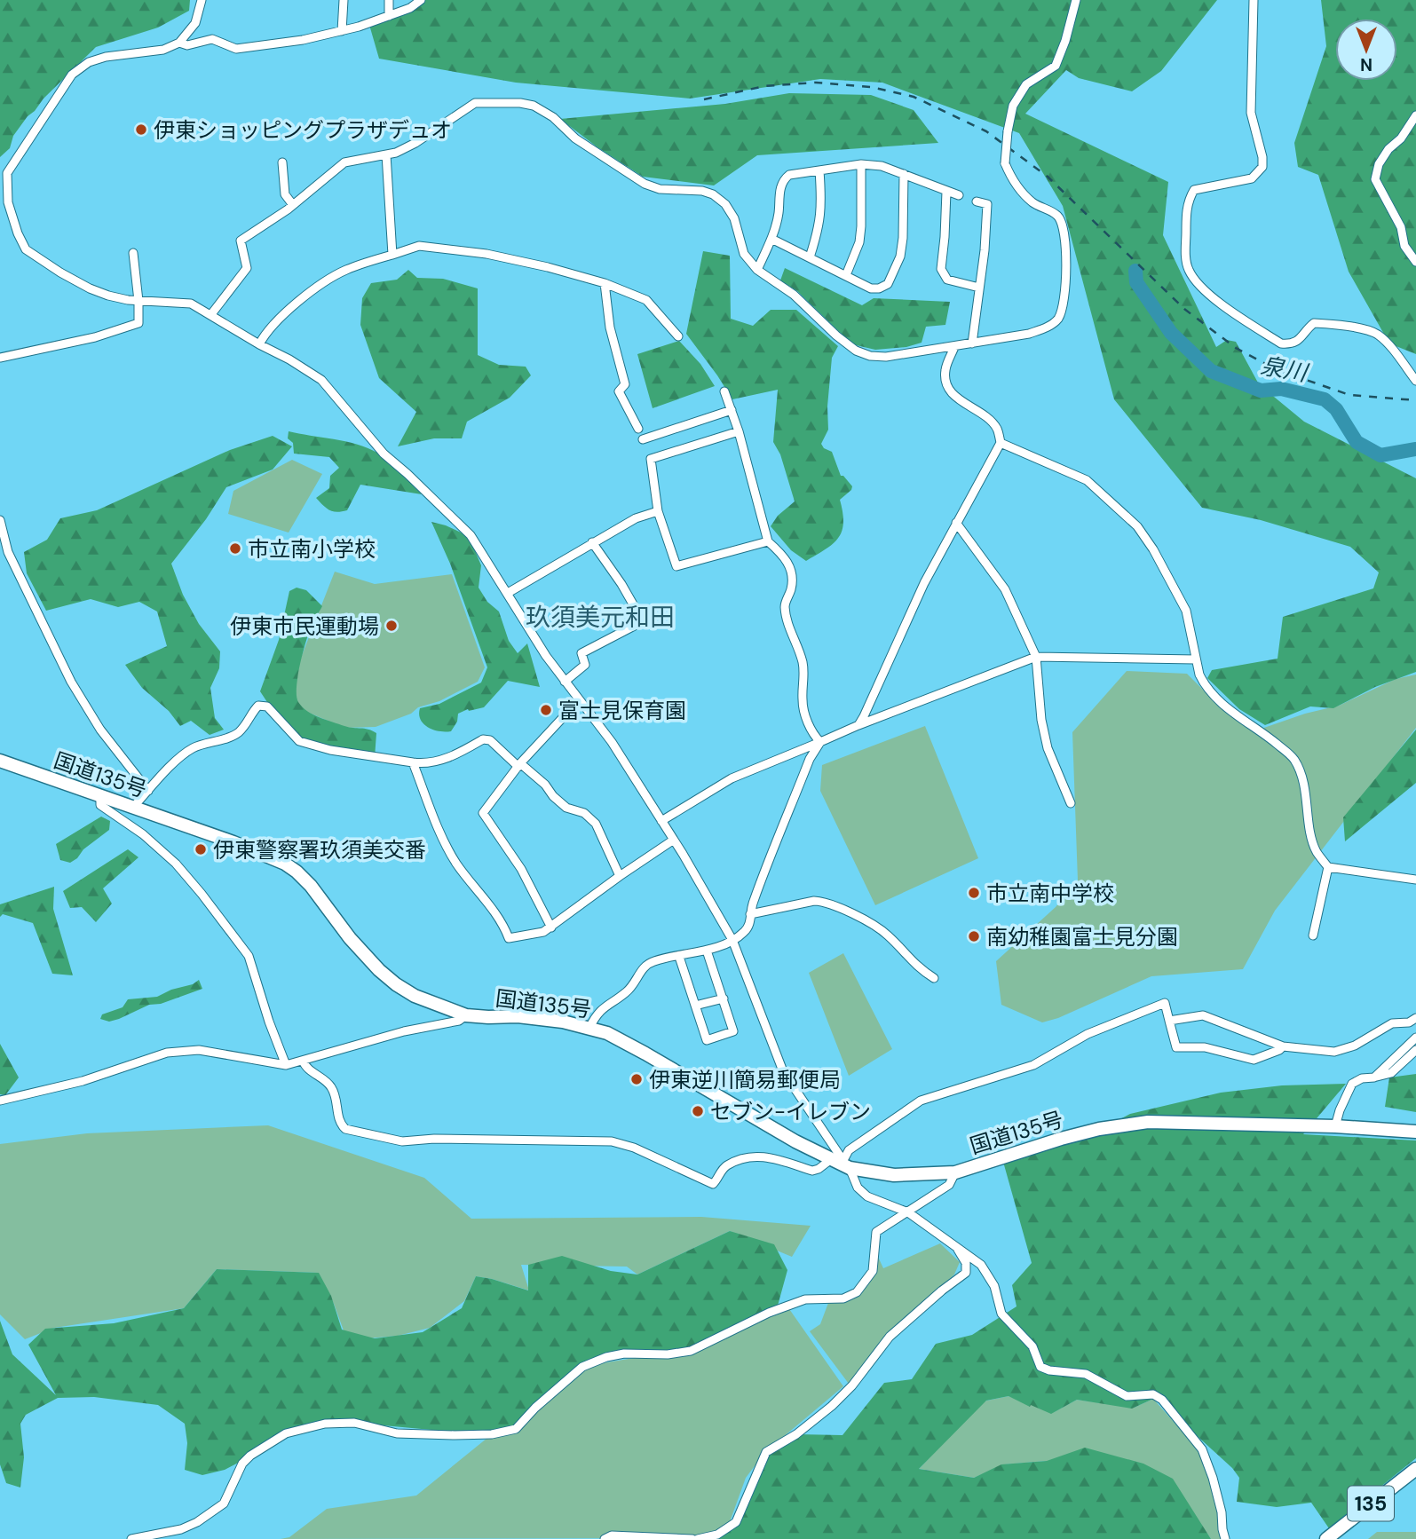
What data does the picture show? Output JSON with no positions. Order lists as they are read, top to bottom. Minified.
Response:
{"streets":{"highway":["国道135号","135"]},"districts":["玖須美元和田"],"water":["泉川"],"places":["伊東ショッピングプラザデュオ","市立南小学校","伊東市民運動場","富士見保育園","伊東警察署玖須美交番","市立南中学校","南幼稚園富士見分園","伊東逆川簡易郵便局","セブン-イレブン"],"north":"bottom"}
